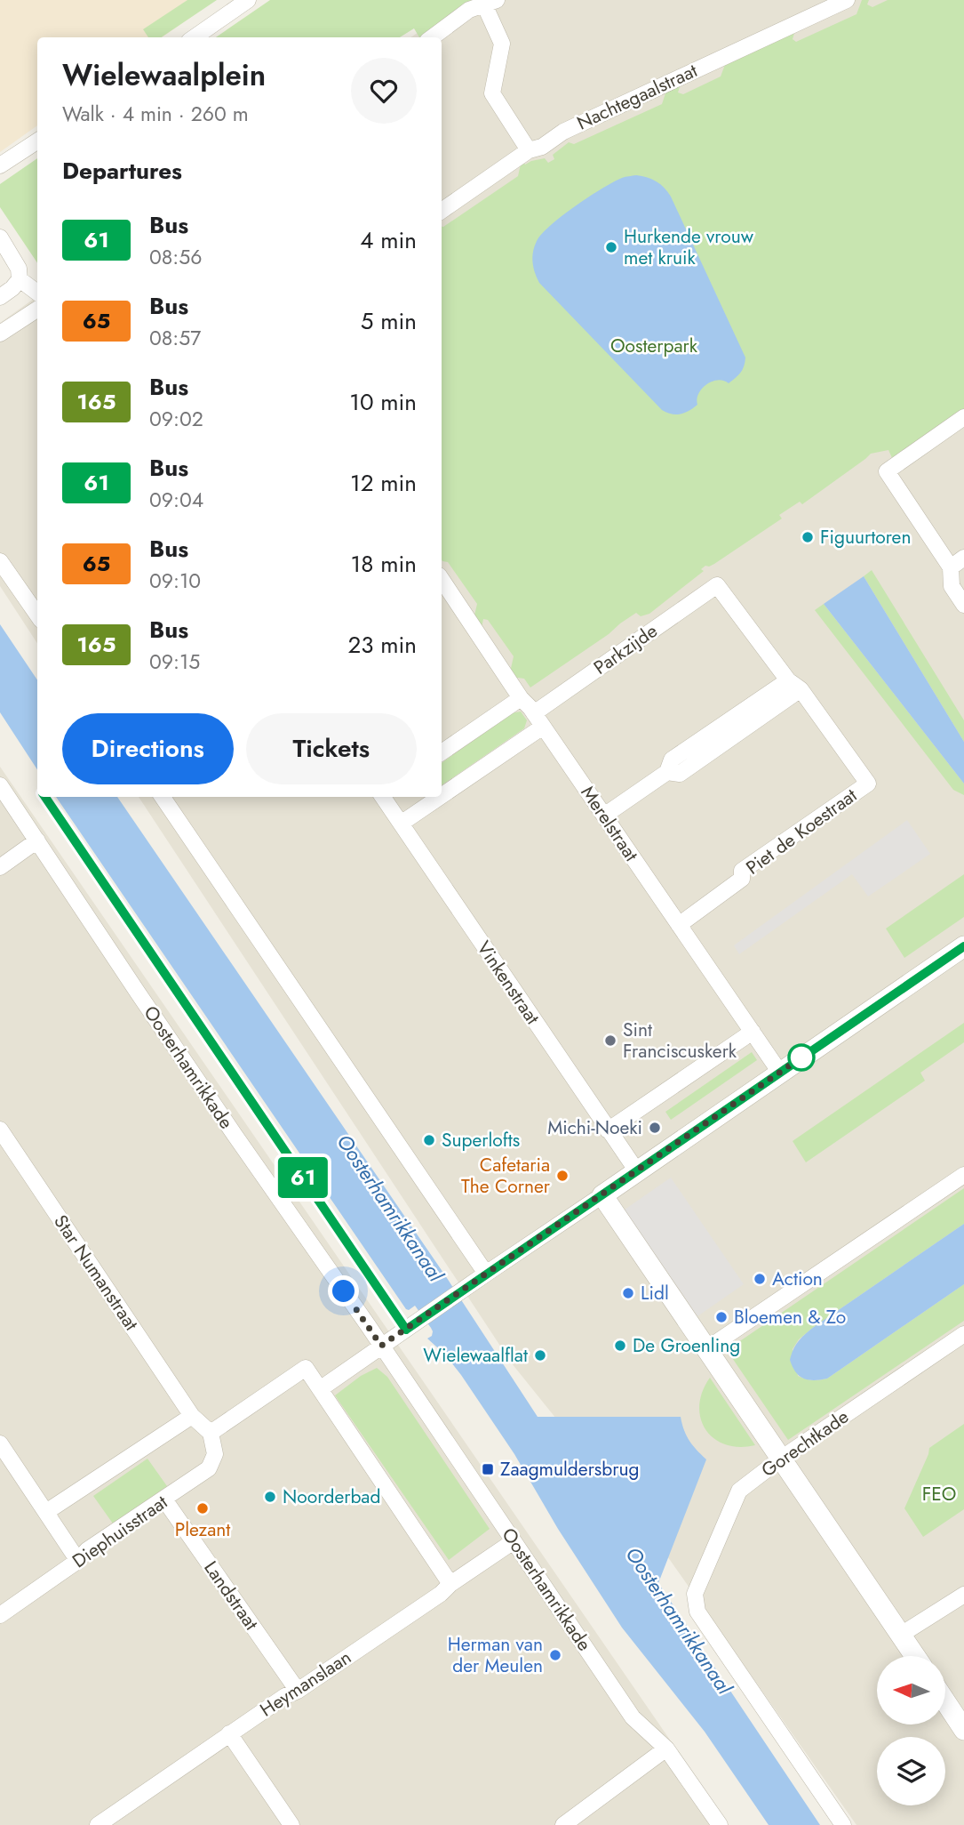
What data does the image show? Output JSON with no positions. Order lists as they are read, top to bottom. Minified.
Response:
{"streets":{"street":["Nachtegaalstraat","Parkzijde","Merelstraat","Piet de Koestraat","Vinkenstraat","Oosterhamrikkade","Star Numanstraat","Gorechtkade","Diephuisstraat","Landstraat","Heymanslaan"]},"crossings":[["Parkzijde","Merelstraat"],["Parkzijde","Piet de Koestraat"],["Merelstraat","Piet de Koestraat"],["Oosterhamrikkade","Heymanslaan"],["Diephuisstraat","Landstraat"],["Landstraat","Heymanslaan"]],"water":["Oosterhamrikkanaal"],"parks":["Oosterpark","FEO"],"places":{"other":["Hurkende vrouw met kruik","Figuurtoren","Sint Franciscuskerk","Michi-Noeki","Superlofts","Cafetaria The Corner","Action","Lidl","Bloemen & Zo","De Groenling","Wielewaalflat","Noorderbad","Plezant","Herman van der Meulen"],"transit":["Zaagmuldersbrug"]},"lines":["bus line 61"],"north":"left","page":{"on_map":"61","heading":[["Wielewaalplein","Walk · 4 min · 260 m"],"Departures"],"list":[{"mark":"61","name":"Bus","note":"08:56","value":"4 min"},{"mark":"65","name":"Bus","note":"08:57","value":"5 min"},{"mark":"165","name":"Bus","note":"09:02","value":"10 min"},{"mark":"61","name":"Bus","note":"09:04","value":"12 min"},{"mark":"65","name":"Bus","note":"09:10","value":"18 min"},{"mark":"165","name":"Bus","note":"09:15","value":"23 min"}],"buttons":["Directions","Tickets"]}}
